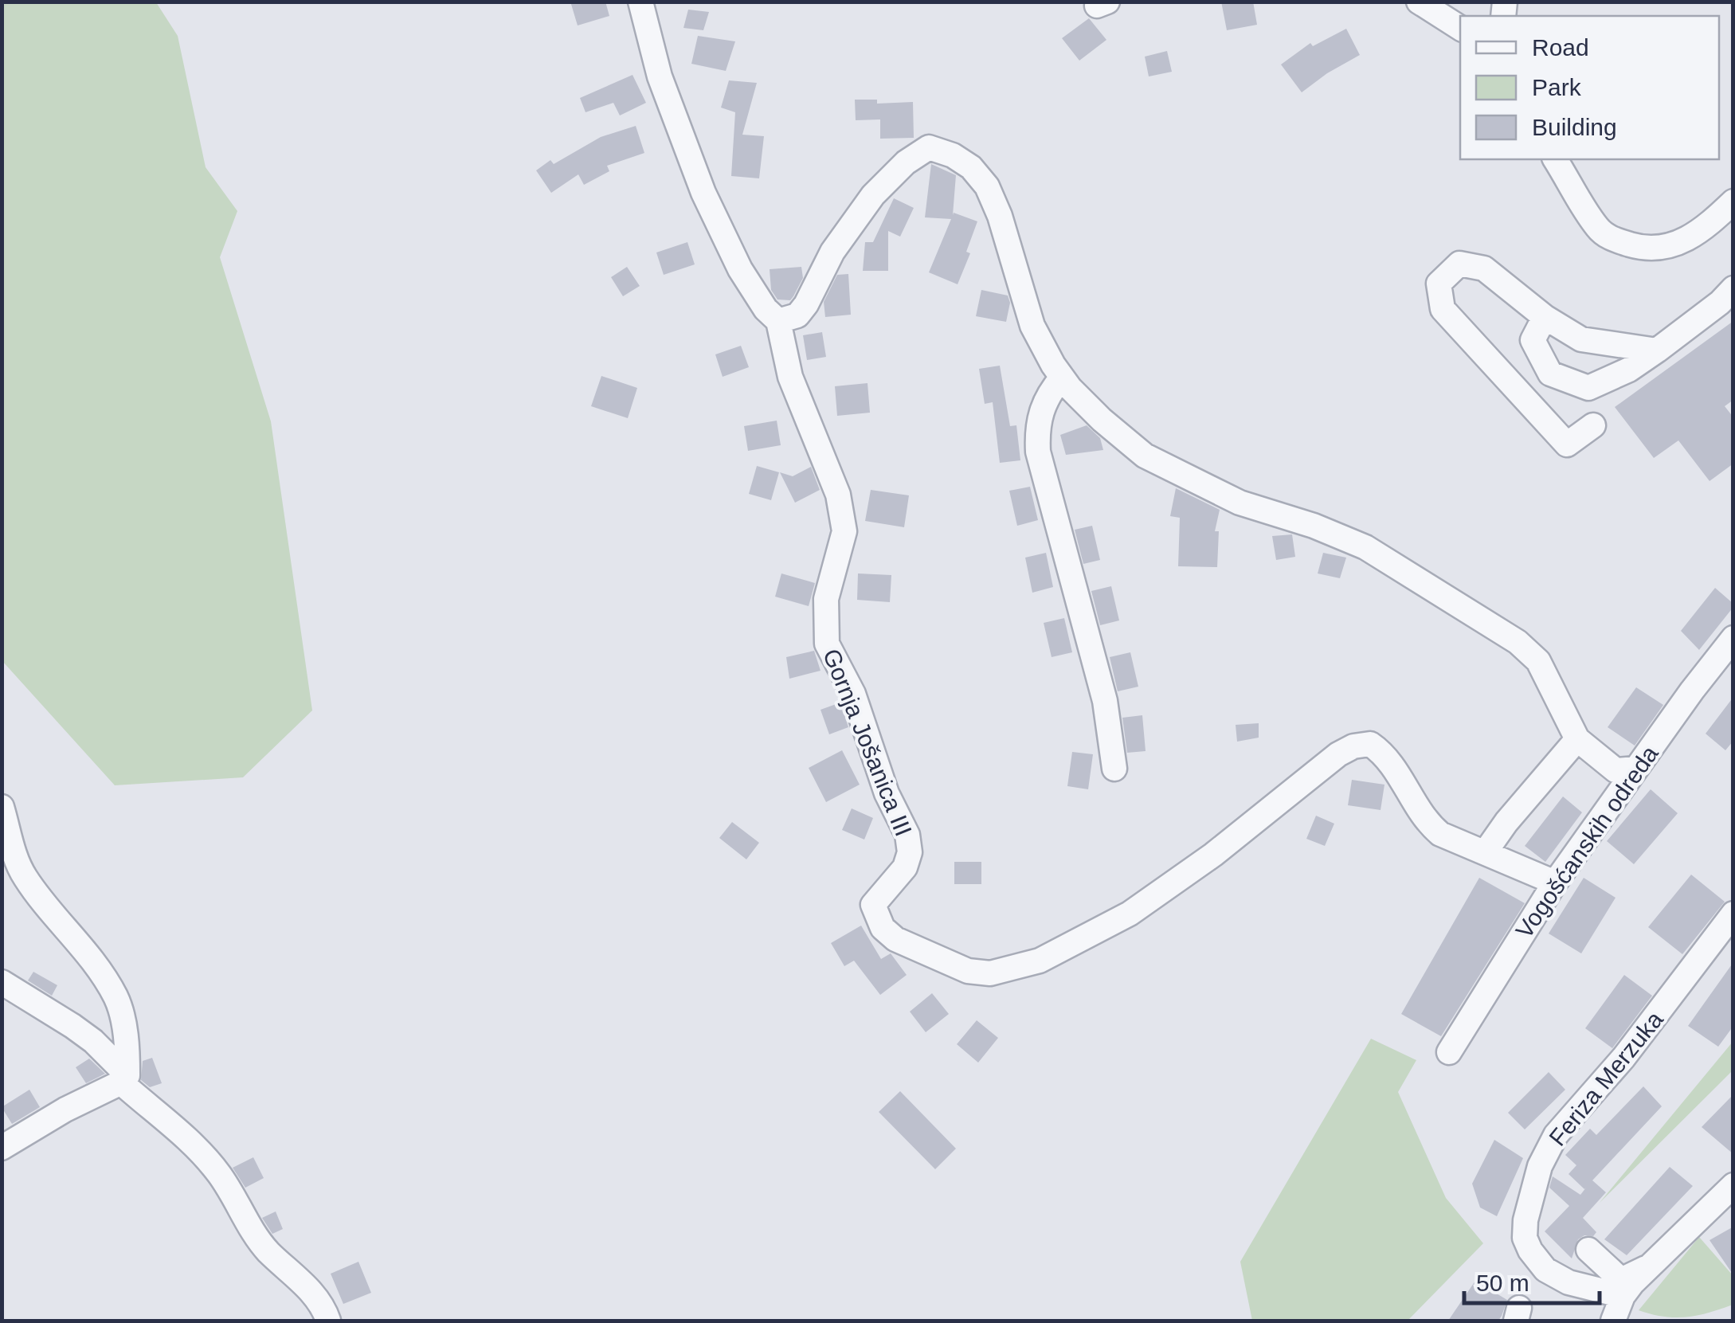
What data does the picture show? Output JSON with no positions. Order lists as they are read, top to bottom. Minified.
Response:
{"streets":{"street":["Gornja Jošanica III","Vogošćanskih odreda","Feriza Merzuka"]},"crossings":[["Gornja Jošanica III","Vogošćanskih odreda"]],"legend":["Road","Park","Building"],"scale_bar":"50 m"}
